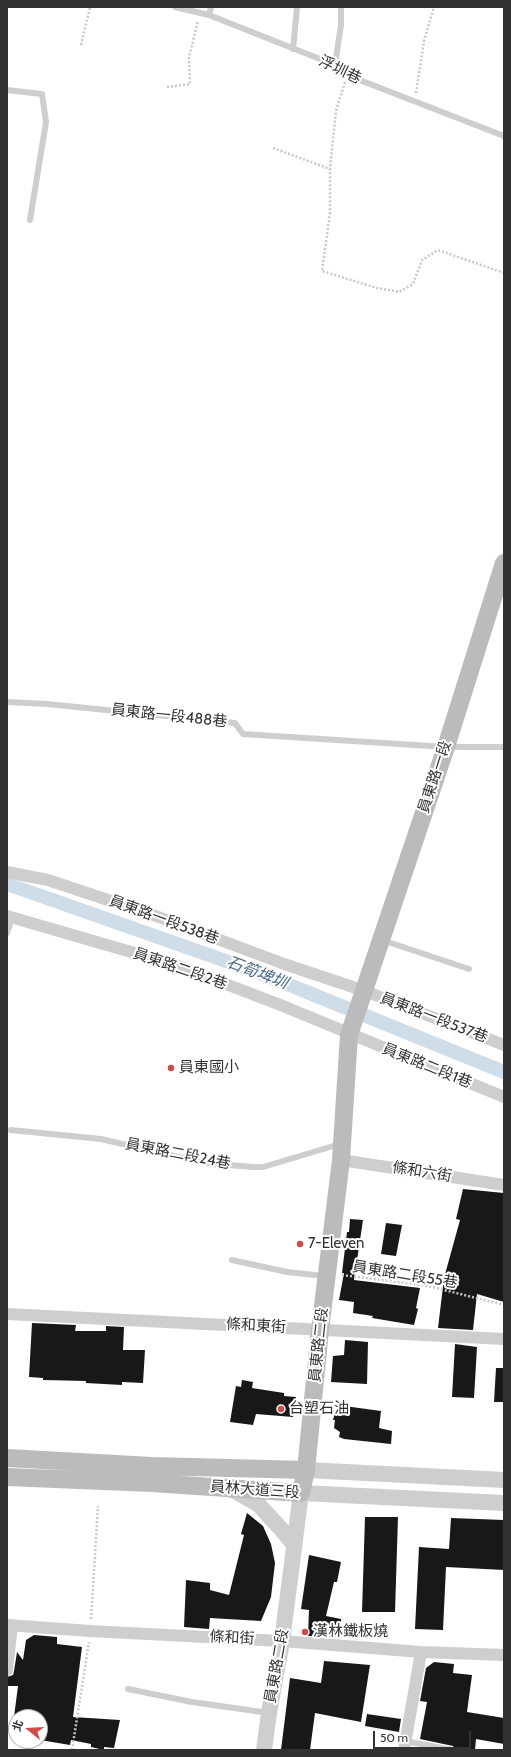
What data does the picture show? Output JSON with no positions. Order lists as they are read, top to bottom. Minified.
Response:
{"streets":{"main road":["員東路一段","員東路二段","員林大道三段"],"street":["員東路一段538巷","員東路二段2巷","員東路一段537巷","員東路二段1巷","條和六街","條和東街","條和街"],"lane":["浮圳巷","員東路一段488巷","員東路二段24巷"],"path":["員東路二段55巷"]},"crossings":[["員東路一段488巷","員東路一段"],["員東路一段","員東路一段538巷"],["員東路一段","員東路二段2巷"],["員東路一段","員東路一段537巷"],["員東路一段","員東路二段1巷"],["員東路一段","員東路二段"],["員東路一段538巷","員東路一段537巷"],["員東路二段2巷","員東路二段1巷"],["員東路二段2巷","員東路二段"],["員東路二段1巷","員東路二段"],["員東路二段24巷","條和六街"],["員東路二段24巷","員東路二段"],["條和六街","員東路二段"],["員東路二段55巷","員東路二段"],["條和東街","員東路二段"],["員東路二段","員林大道三段"],["員東路二段","條和街"]],"water":["石筍埤圳"],"places":["員東國小","7-Eleven","台塑石油","漢林鐵板燒"],"scale_bar":"50 m","north":"left"}
